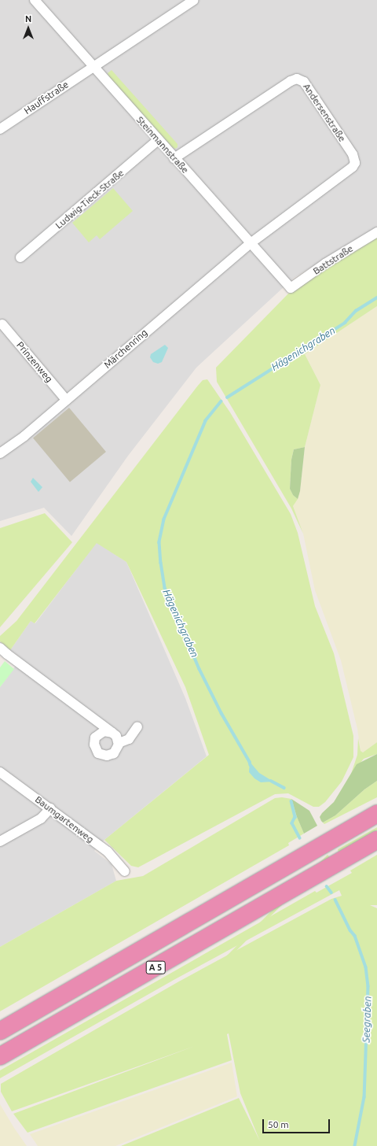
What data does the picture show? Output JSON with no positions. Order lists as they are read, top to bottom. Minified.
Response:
{"streets":{"highway":["A 5"],"street":["Hauffstraße","Andersenstraße","Steinmannstraße","Ludwig-Tieck-Straße","Battstraße","Märchenring","Prinzenweg","Baumgartenweg"]},"crossings":[["Hauffstraße","Steinmannstraße"],["Andersenstraße","Steinmannstraße"],["Andersenstraße","Märchenring"],["Steinmannstraße","Ludwig-Tieck-Straße"],["Steinmannstraße","Battstraße"],["Steinmannstraße","Märchenring"],["Märchenring","Prinzenweg"]],"water":["Hägenichgraben","Seegraben"],"scale_bar":"50 m","north":"top"}
